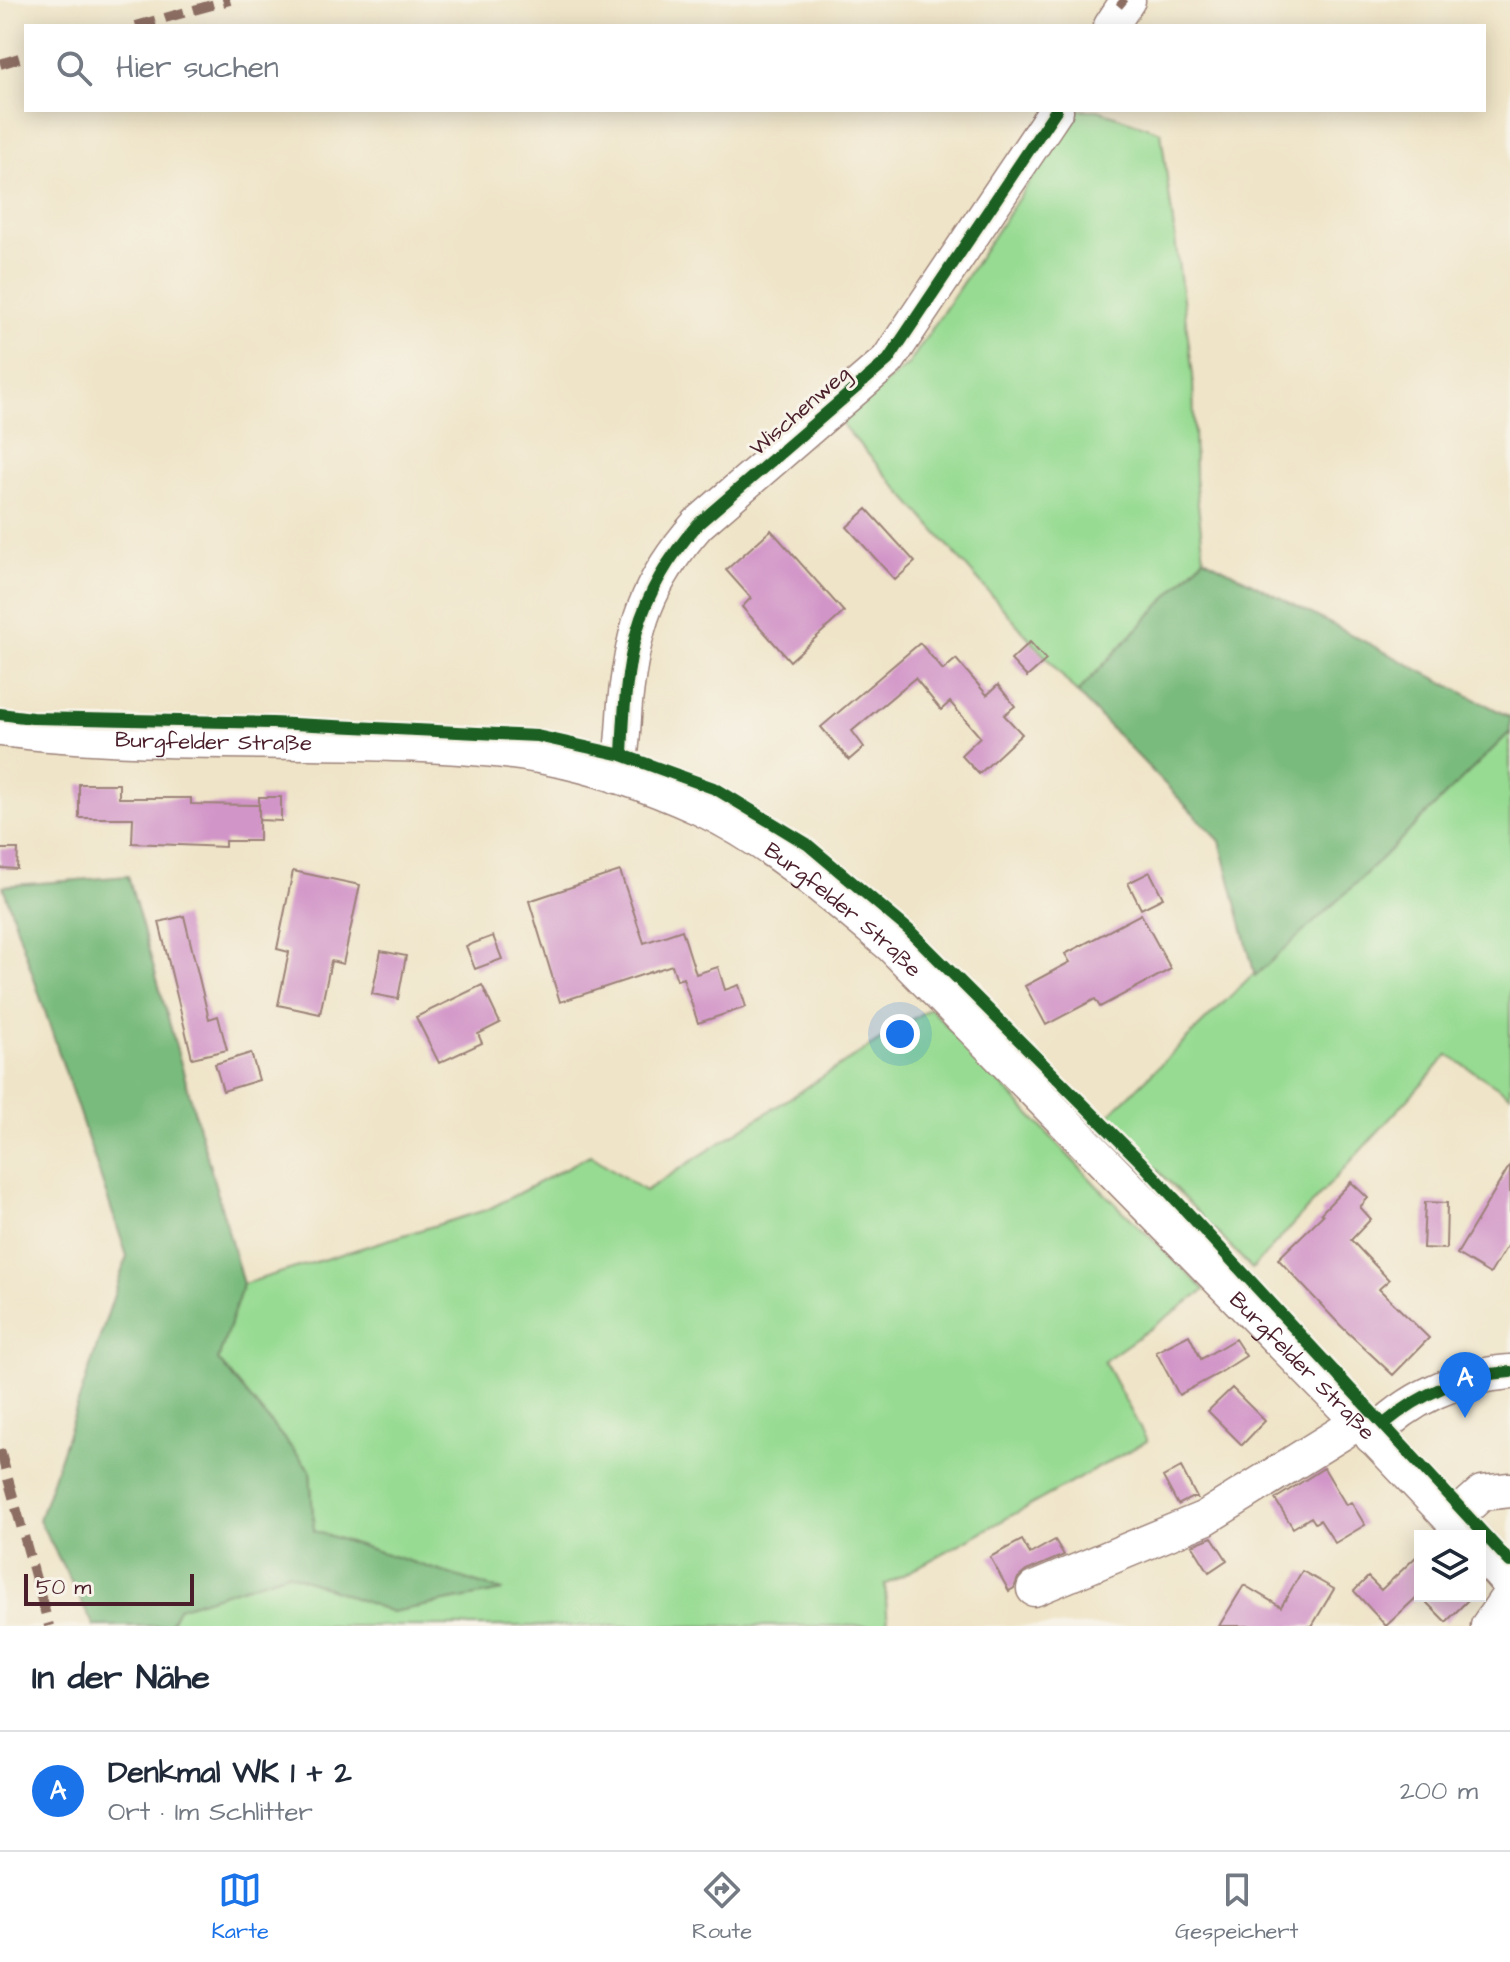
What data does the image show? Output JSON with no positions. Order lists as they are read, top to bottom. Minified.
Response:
{"streets":{"street":["Wischenweg","Burgfelder Straße"]},"crossings":[["Wischenweg","Burgfelder Straße"]],"scale_bar":"50 m","page":{"search":"Hier suchen","pins":"A","scale":"50 m","heading":"In der Nähe","list":[{"mark":"A","name":"Denkmal WK 1 + 2","note":"Ort · Im Schlitter","value":"200 m"}],"nav":["Karte","Route","Gespeichert"]}}
